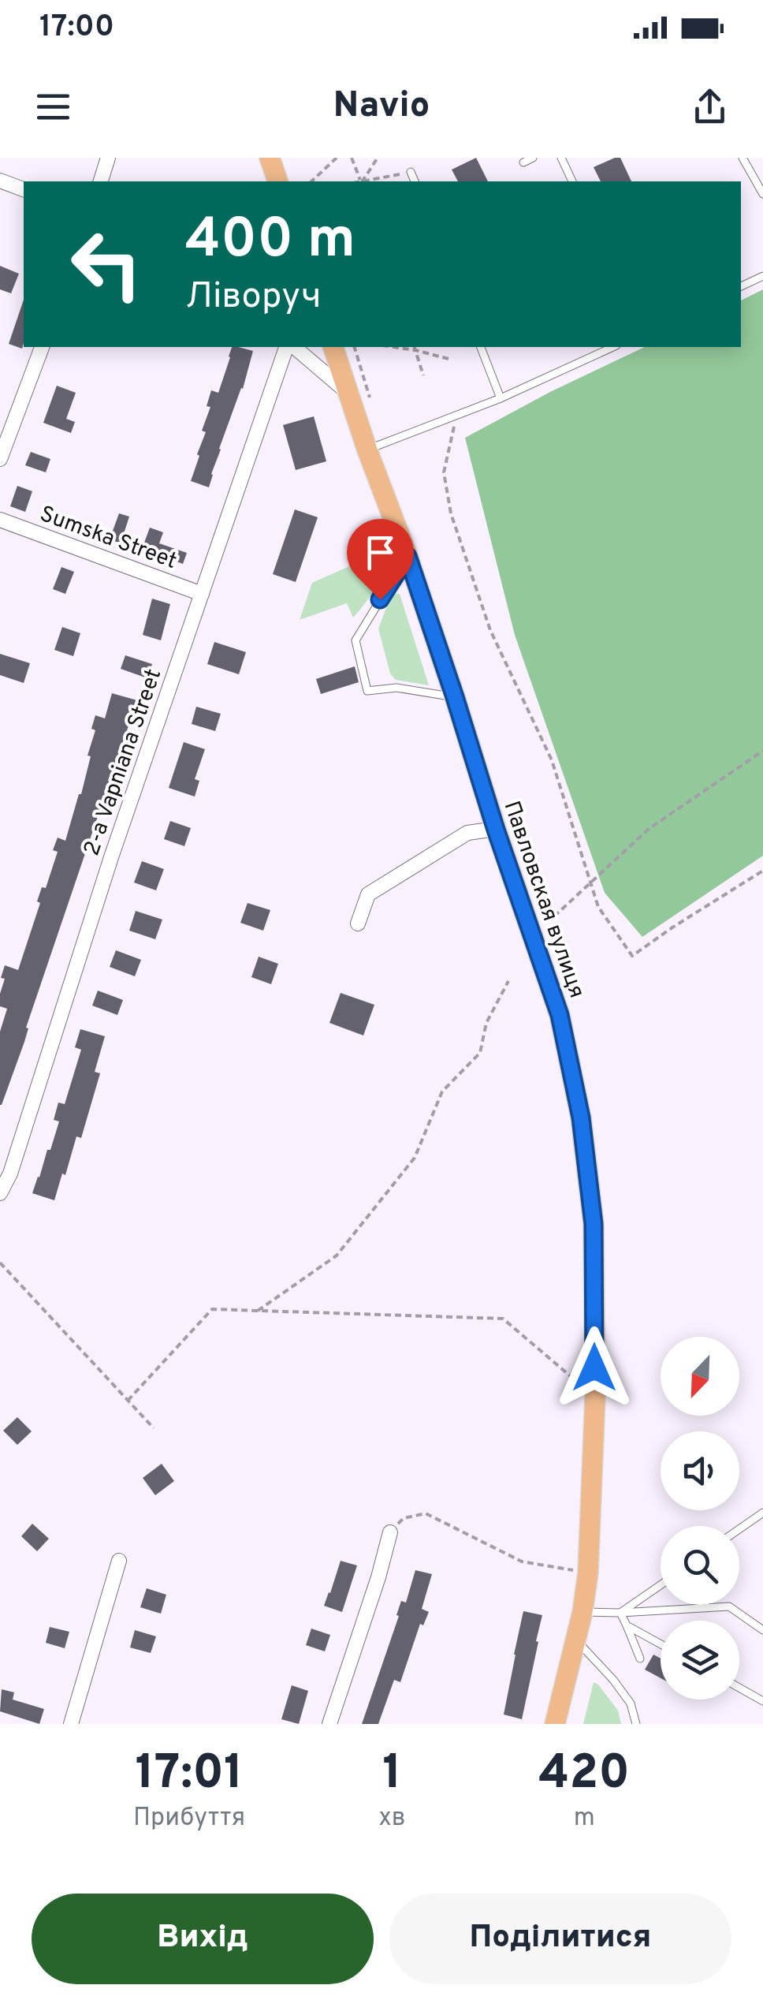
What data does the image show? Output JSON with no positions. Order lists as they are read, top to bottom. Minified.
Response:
{"streets":{"main road":["Павловская вулиця"],"street":["Sumska Street","2-a Vapniana Street"]},"crossings":[["Sumska Street","2-a Vapniana Street"]],"north":"bottom left","page":{"status":"17:00","header":"Navio","turn":["400 m","Ліворуч"],"eta":["17:01","Прибуття","1","хв","420","m"],"buttons":["Вихід","Поділитися"]}}
